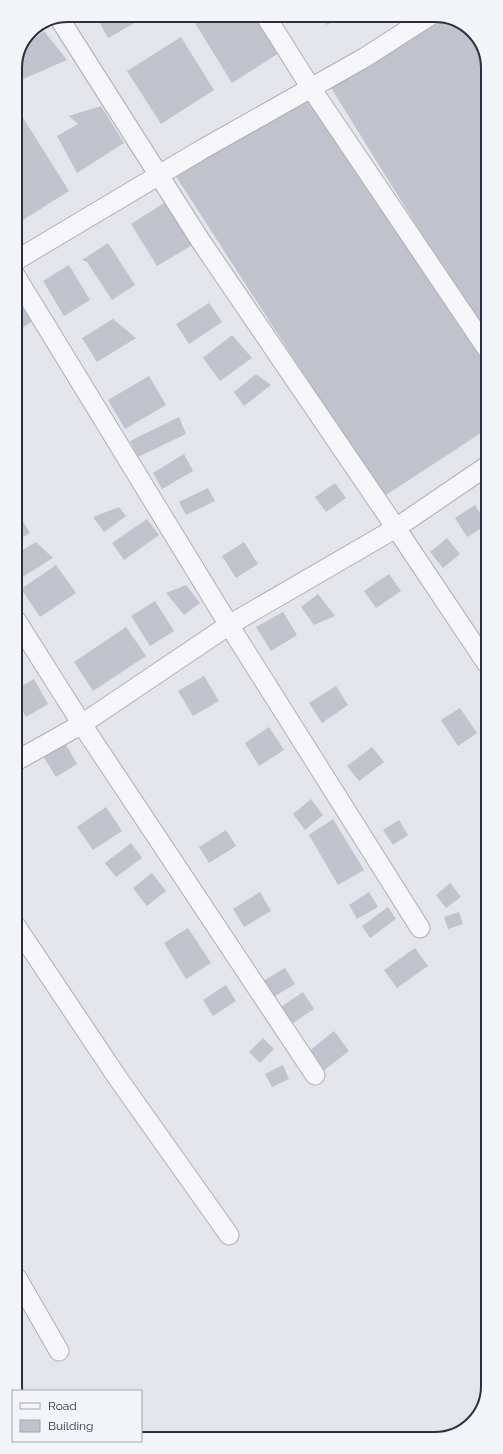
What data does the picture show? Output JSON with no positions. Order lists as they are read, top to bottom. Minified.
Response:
{"legend":["Road","Building"]}
